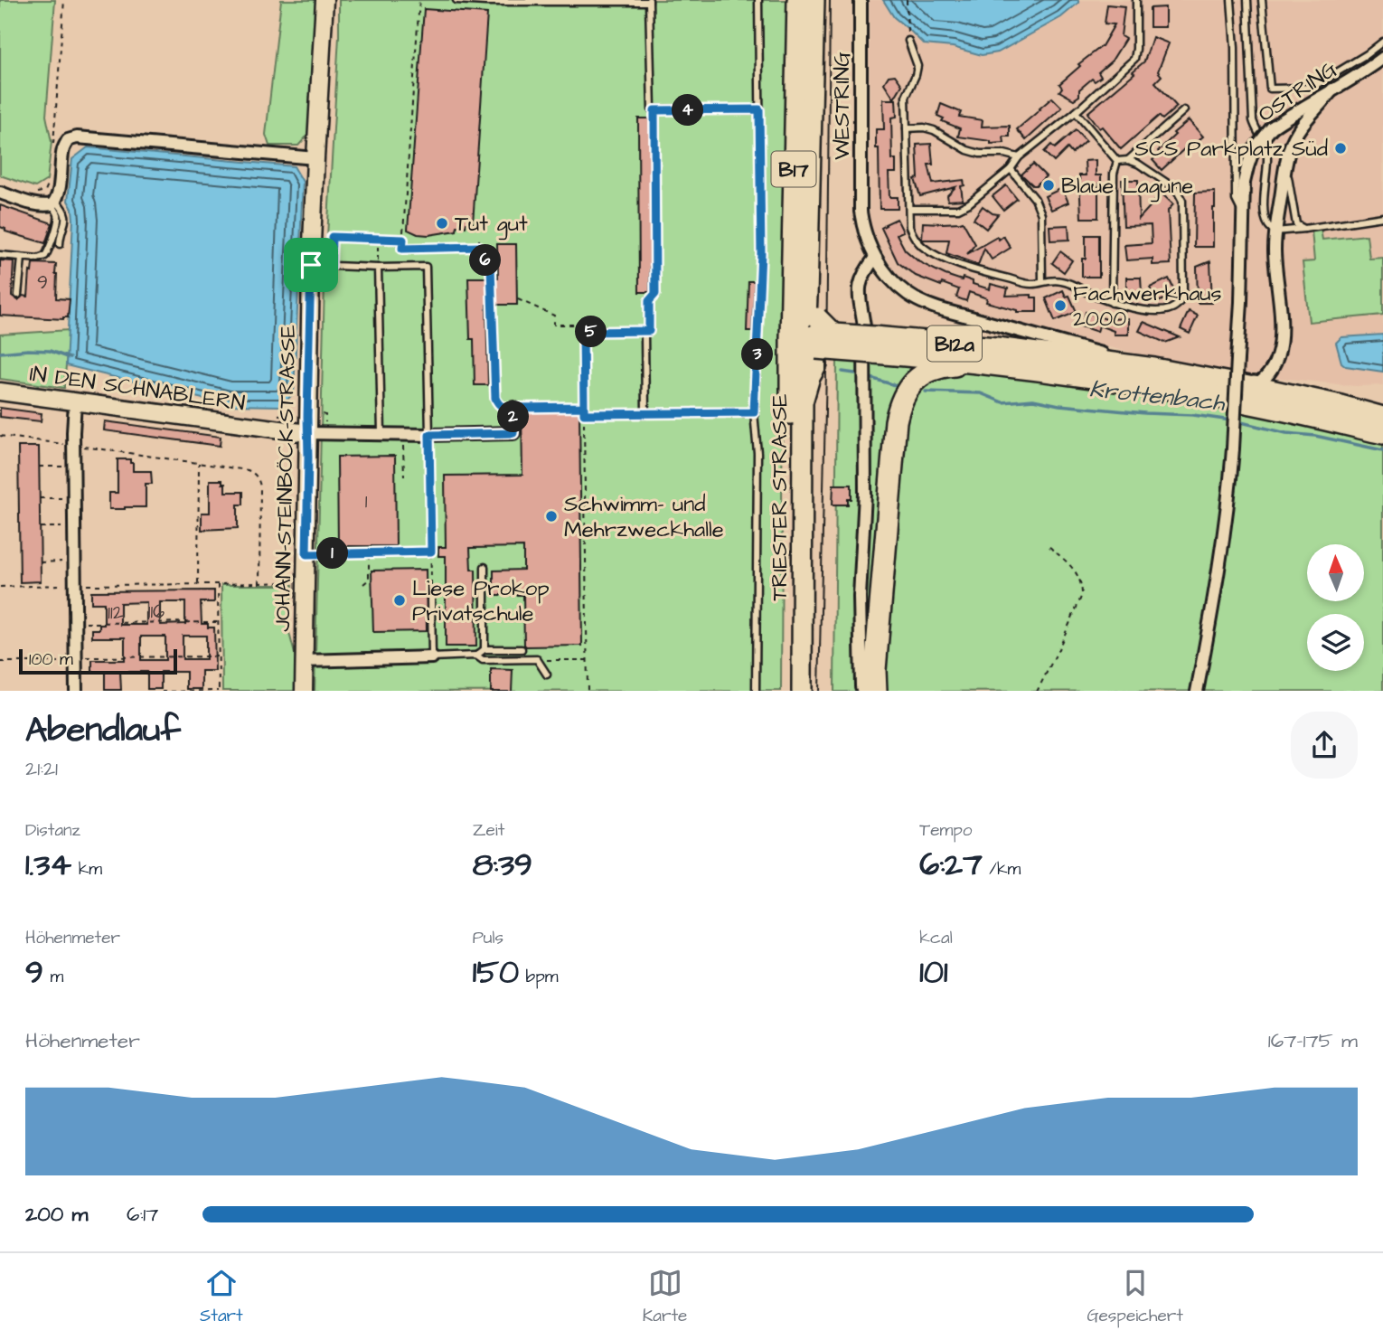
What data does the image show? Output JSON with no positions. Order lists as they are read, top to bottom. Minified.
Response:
{"streets":{"main road":["B17","B12a","TRIESTER STRASSE"],"street":["OSTRING","WESTRING","IN DEN SCHNABLERN","JOHANN-STEINBÖCK-STRASSE"]},"crossings":[["WESTRING","B12a"],["B17","TRIESTER STRASSE"],["IN DEN SCHNABLERN","JOHANN-STEINBÖCK-STRASSE"]],"water":["Krottenbach"],"places":["SCS Parkplatz Süd","Blaue Lagune","Tut gut","Fachwerkhaus 2000","Schwimm- und Mehrzweckhalle","Liese Prokop Privatschule"],"house_numbers":["9","1","116","112"],"scale_bar":"100 m","north":"top","page":{"pins":["4","6","5","3","2","1"],"scale":"100 m","heading":["Abendlauf","21:21"],"stats":[["Distanz","1.34 km"],["Zeit","8:39"],["Tempo","6:27 /km"],["Höhenmeter","9 m"],["Puls","150 bpm"],["kcal","101"]],"chart":["Höhenmeter","167–175 m"],"list":[{"name":"200 m","note":"6:17"}],"tabs":["Start","Karte","Gespeichert"]}}
